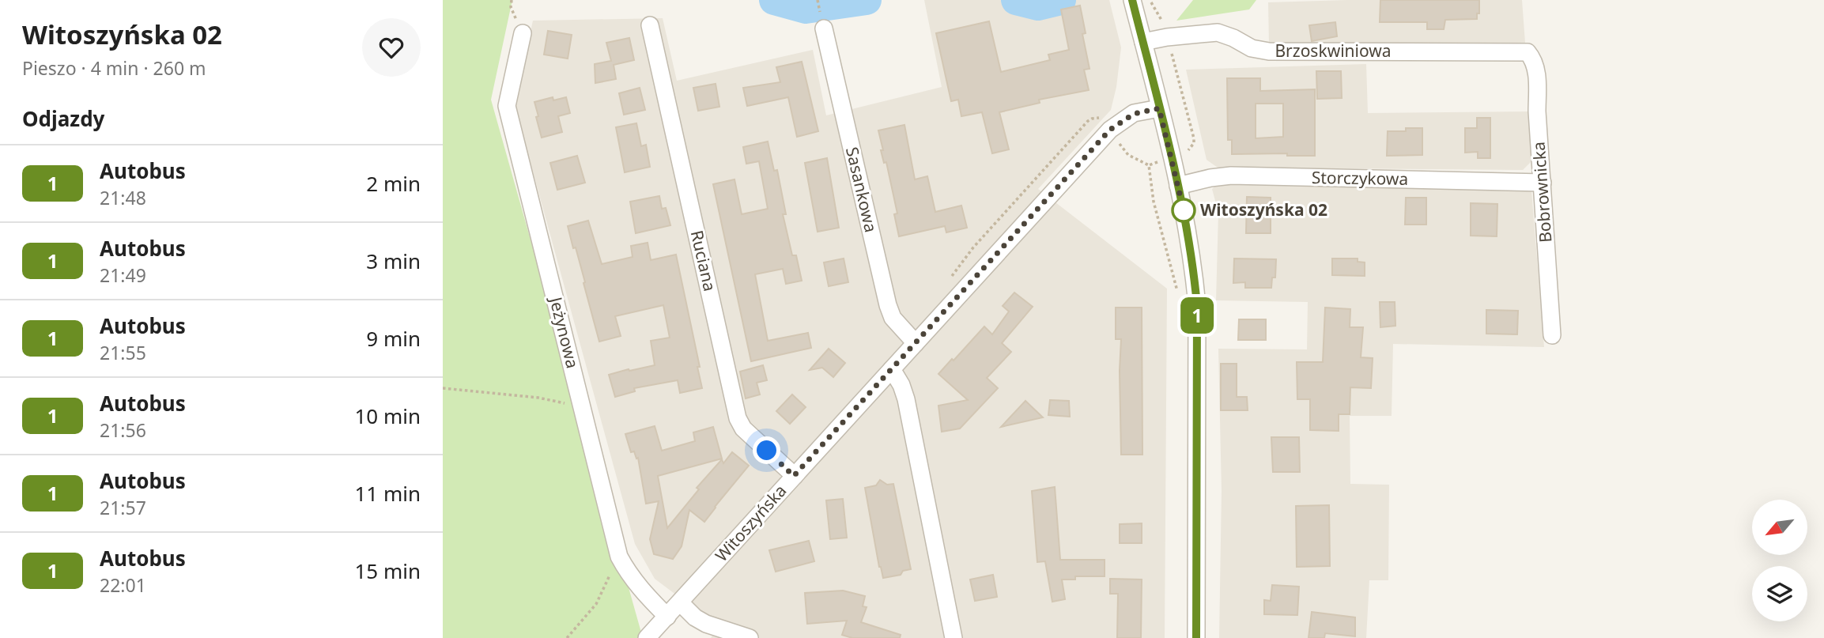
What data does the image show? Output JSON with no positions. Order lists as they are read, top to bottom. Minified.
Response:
{"streets":{"street":["Brzoskwiniowa","Storczykowa","Sasankowa","Bobrownicka","Ruciana","Jeżynowa","Witoszyńska"]},"crossings":[["Brzoskwiniowa","Bobrownicka"],["Storczykowa","Bobrownicka"],["Sasankowa","Witoszyńska"],["Ruciana","Witoszyńska"],["Jeżynowa","Witoszyńska"]],"places":["Witoszyńska 02"],"lines":["bus line 1"],"north":"bottom left","page":{"heading":[["Witoszyńska 02","Pieszo · 4 min · 260 m"],"Odjazdy"],"on_map":"1","list":[{"mark":"1","name":"Autobus","note":"21:48","value":"2 min"},{"mark":"1","name":"Autobus","note":"21:49","value":"3 min"},{"mark":"1","name":"Autobus","note":"21:55","value":"9 min"},{"mark":"1","name":"Autobus","note":"21:56","value":"10 min"},{"mark":"1","name":"Autobus","note":"21:57","value":"11 min"},{"mark":"1","name":"Autobus","note":"22:01","value":"15 min"}]}}
